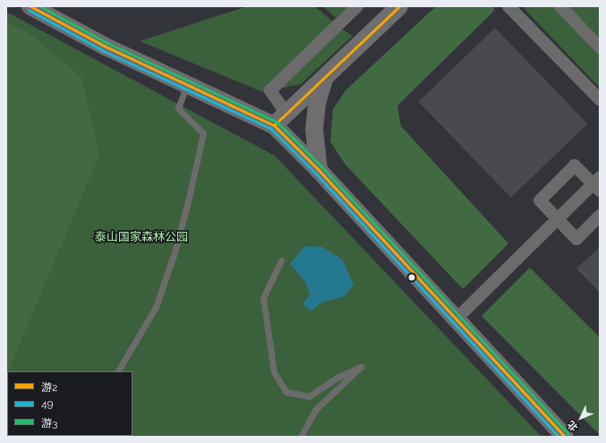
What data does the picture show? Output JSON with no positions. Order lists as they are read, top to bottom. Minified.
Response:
{"parks":["泰山国家森林公园"],"lines":["transit line 游2","transit line 游3","transit line 49"],"legend":["游2","49","游3"],"north":"bottom left"}
